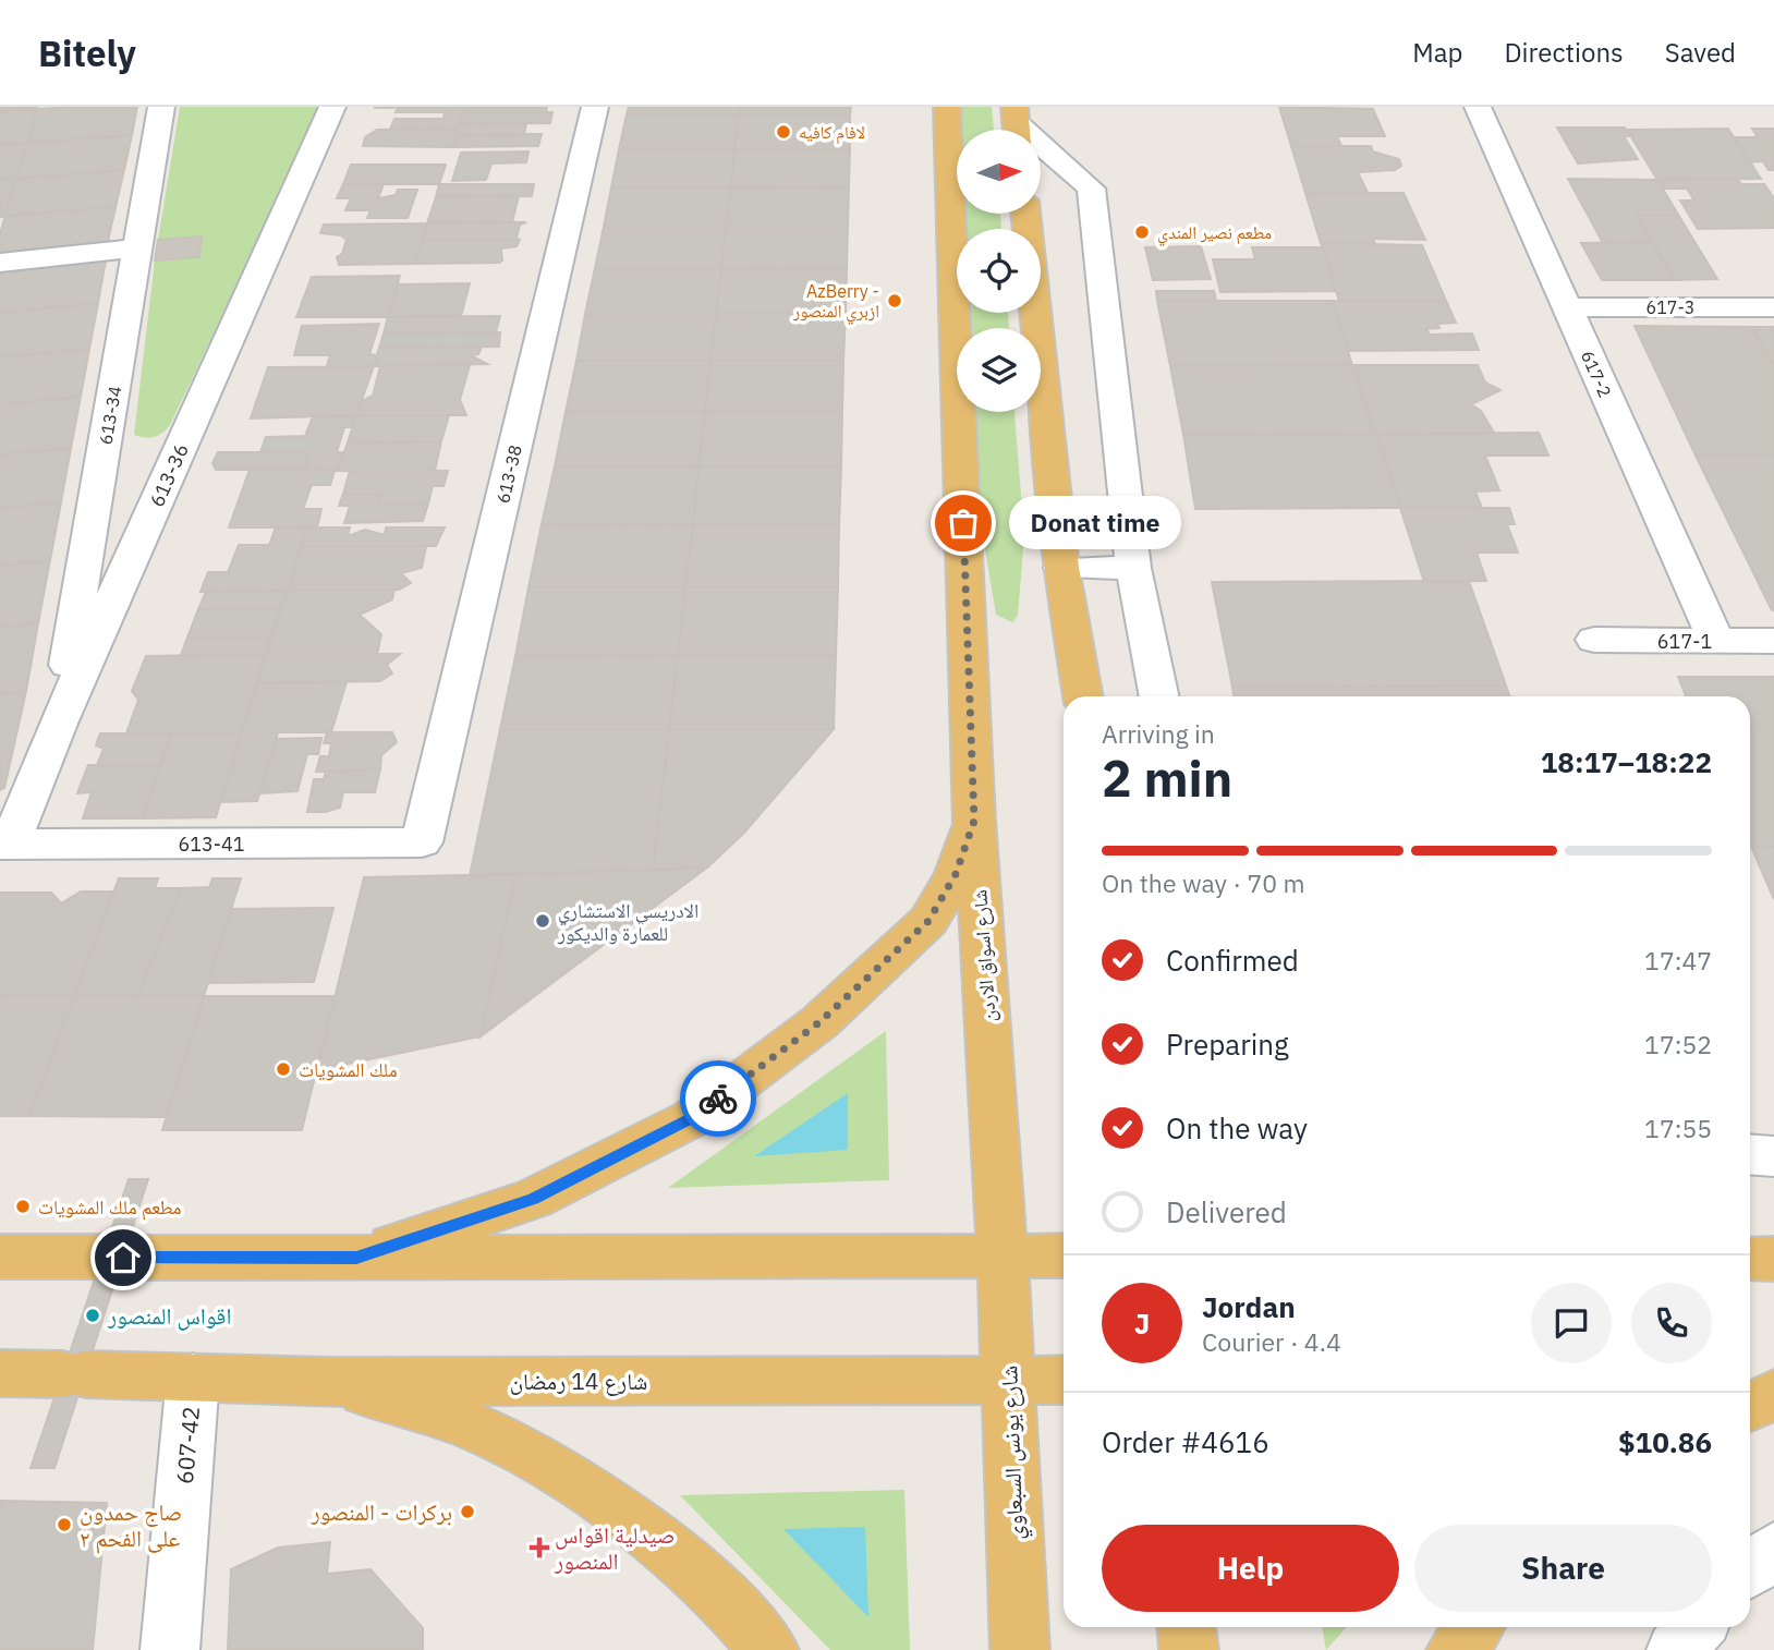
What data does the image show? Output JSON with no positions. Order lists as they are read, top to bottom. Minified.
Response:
{"streets":{"main road":["شارع اسواق الاردن","شارع 14 رمضان","شارع يونس السبعاوي"],"street":["617-3","617-2","613-34","613-38","613-36","617-1","613-41","607-42"]},"crossings":[["617-3","617-2"],["617-2","617-1"],["613-34","613-36"],["613-38","613-41"],["613-36","613-41"],["شارع اسواق الاردن","شارع يونس السبعاوي"],["شارع 14 رمضان","607-42"],["شارع 14 رمضان","شارع يونس السبعاوي"]],"places":{"other":["لافام كافيه","مطعم نصير المندي","AzBerry - ازبري المنصور","Donat time","الادريسي الاستشاري للعمارة والديكور","ملك المشويات","مطعم ملك المشويات","اقواس المنصور","بركرات - المنصور","صاج حمدون على الفحم ٢"],"health":["صيدلية اقواس المنصور"]},"north":"right","page":{"header":"Bitely","nav":["Map","Directions","Saved"],"bubble":"Donat time","heading":["2 min","Arriving in","18:17–18:22"],"panel":["Jordan","Courier · 4.4","Order #4616","$10.86"],"bar":"On the way · 70 m","list":[["Confirmed","17:47"],["Preparing","17:52"],["On the way","17:55"],"Delivered"],"round":"J","buttons":["Help","Share"]}}
